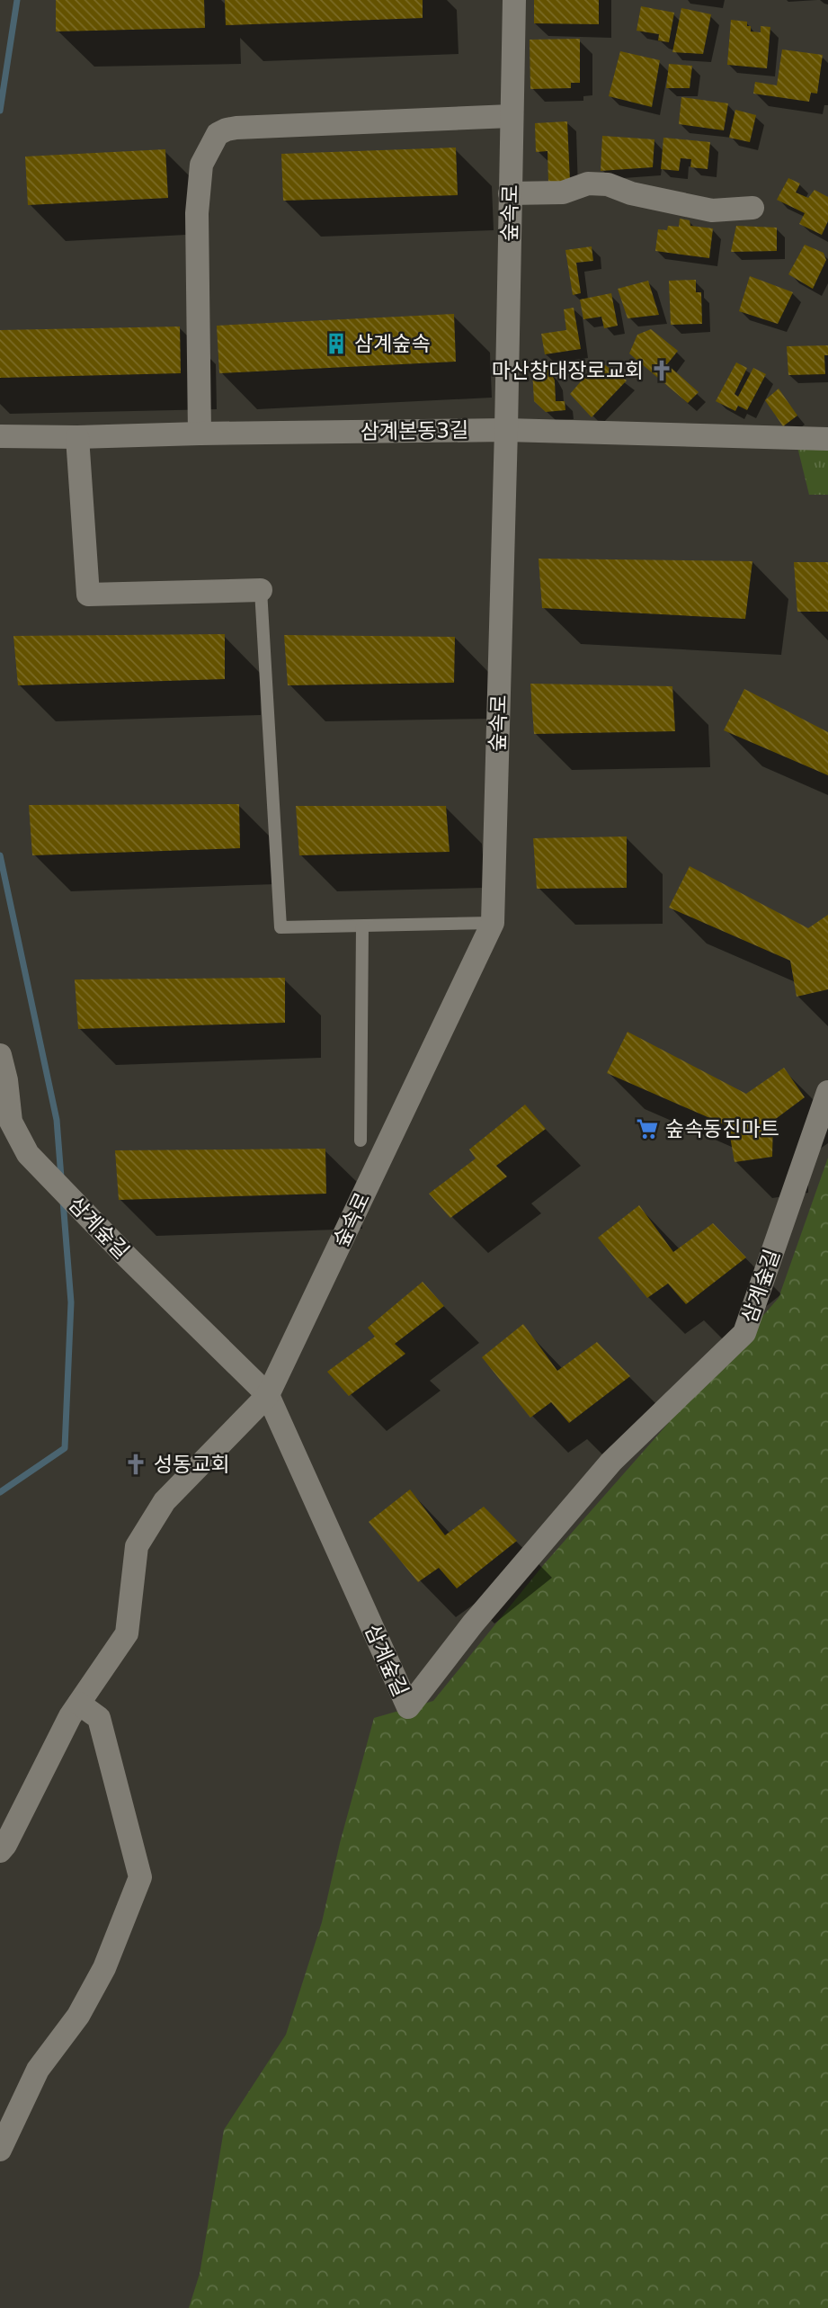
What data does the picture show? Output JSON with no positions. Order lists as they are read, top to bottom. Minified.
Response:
{"streets":{"street":["숲속로","삼계본동3길","삼계숲길"]},"crossings":[["숲속로","삼계본동3길"],["숲속로","삼계숲길"]],"places":{"building":["삼계숲속"],"church":["마산창대장로교회","성동교회"],"supermarket":["숲속동진마트"]}}
